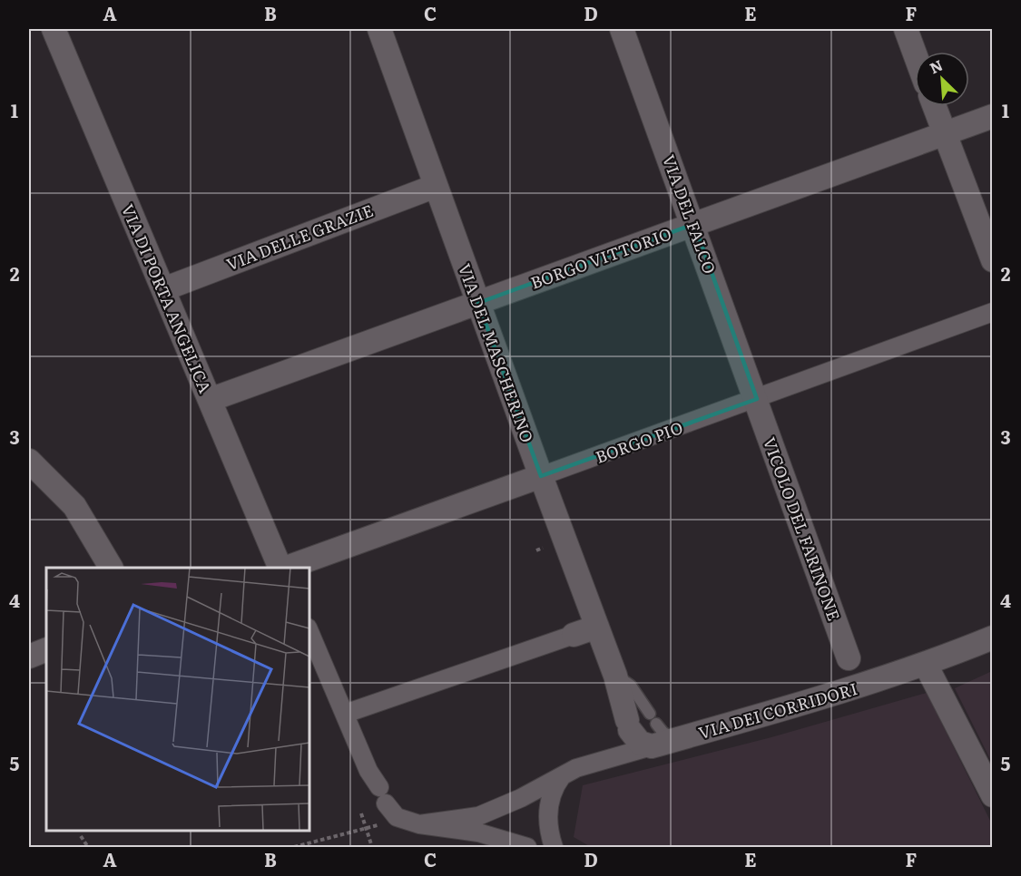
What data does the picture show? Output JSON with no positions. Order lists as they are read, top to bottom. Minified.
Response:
{"streets":{"street":["VIA DEL FALCO","VIA DELLE GRAZIE","BORGO VITTORIO","VIA DI PORTA ANGELICA","VIA DEL MASCHERINO","BORGO PIO","VICOLO DEL FARINONE","VIA DEI CORRIDORI"]},"crossings":[["VIA DEL FALCO","BORGO VITTORIO"],["VIA DEL FALCO","BORGO PIO"],["VIA DEL FALCO","VICOLO DEL FARINONE"],["VIA DELLE GRAZIE","VIA DI PORTA ANGELICA"],["VIA DELLE GRAZIE","VIA DEL MASCHERINO"],["BORGO VITTORIO","VIA DI PORTA ANGELICA"],["BORGO VITTORIO","VIA DEL MASCHERINO"],["VIA DEL MASCHERINO","BORGO PIO"],["VIA DEL MASCHERINO","VIA DEI CORRIDORI"],["BORGO PIO","VICOLO DEL FARINONE"],["VICOLO DEL FARINONE","VIA DEI CORRIDORI"]],"north":"top left","grid":{"columns":["A","B","C","D","E","F"],"rows":["1","2","3","4","5"]}}
